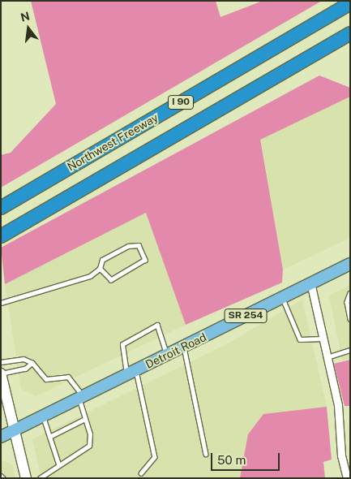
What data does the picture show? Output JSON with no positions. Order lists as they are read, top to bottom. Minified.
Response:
{"streets":{"highway":["I 90","Northwest Freeway"],"main road":["SR 254","Detroit Road"]},"scale_bar":"50 m","north":"top"}
